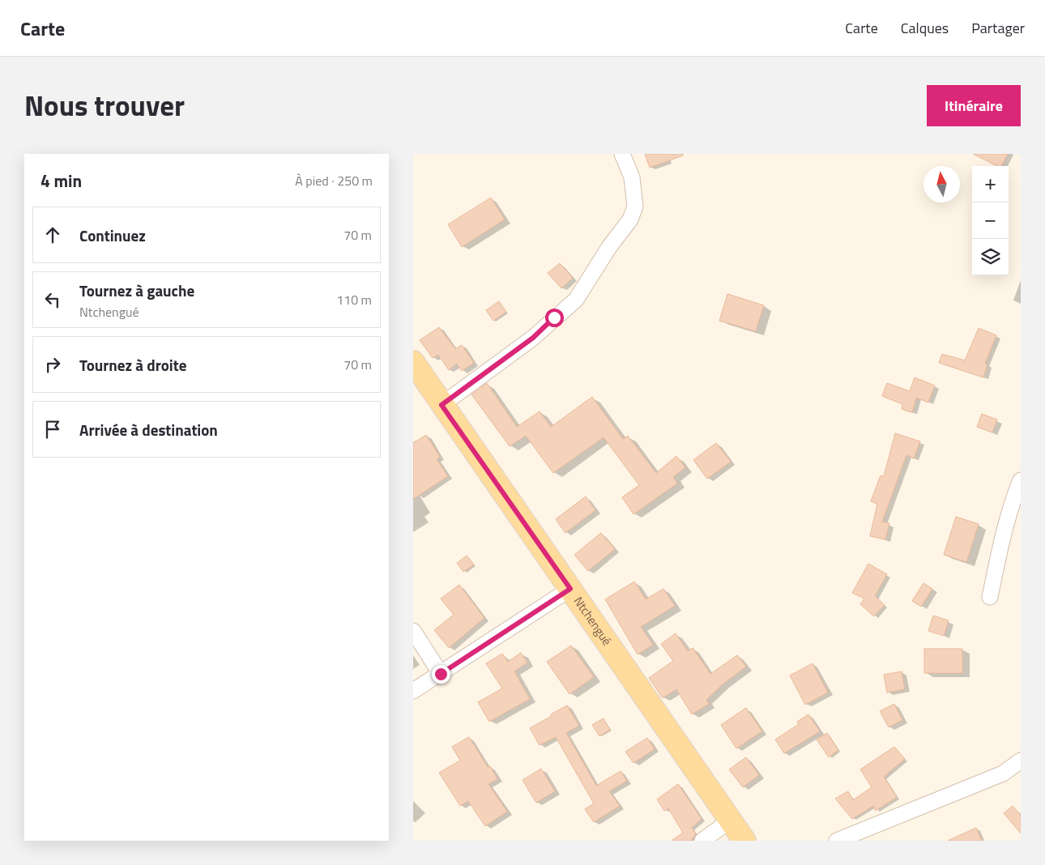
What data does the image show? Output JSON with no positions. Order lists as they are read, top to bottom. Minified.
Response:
{"streets":{"main road":["Ntchengué"]},"north":"top","page":{"header":"Carte","nav":["Carte","Calques","Partager"],"title":"Nous trouver","buttons":"Itinéraire","heading":["4 min","À pied · 250 m"],"map_buttons":["+","−"],"list":[["Continuez","70 m"],["Tournez à gauche","Ntchengué","110 m"],["Tournez à droite","70 m"],"Arrivée à destination"]}}
